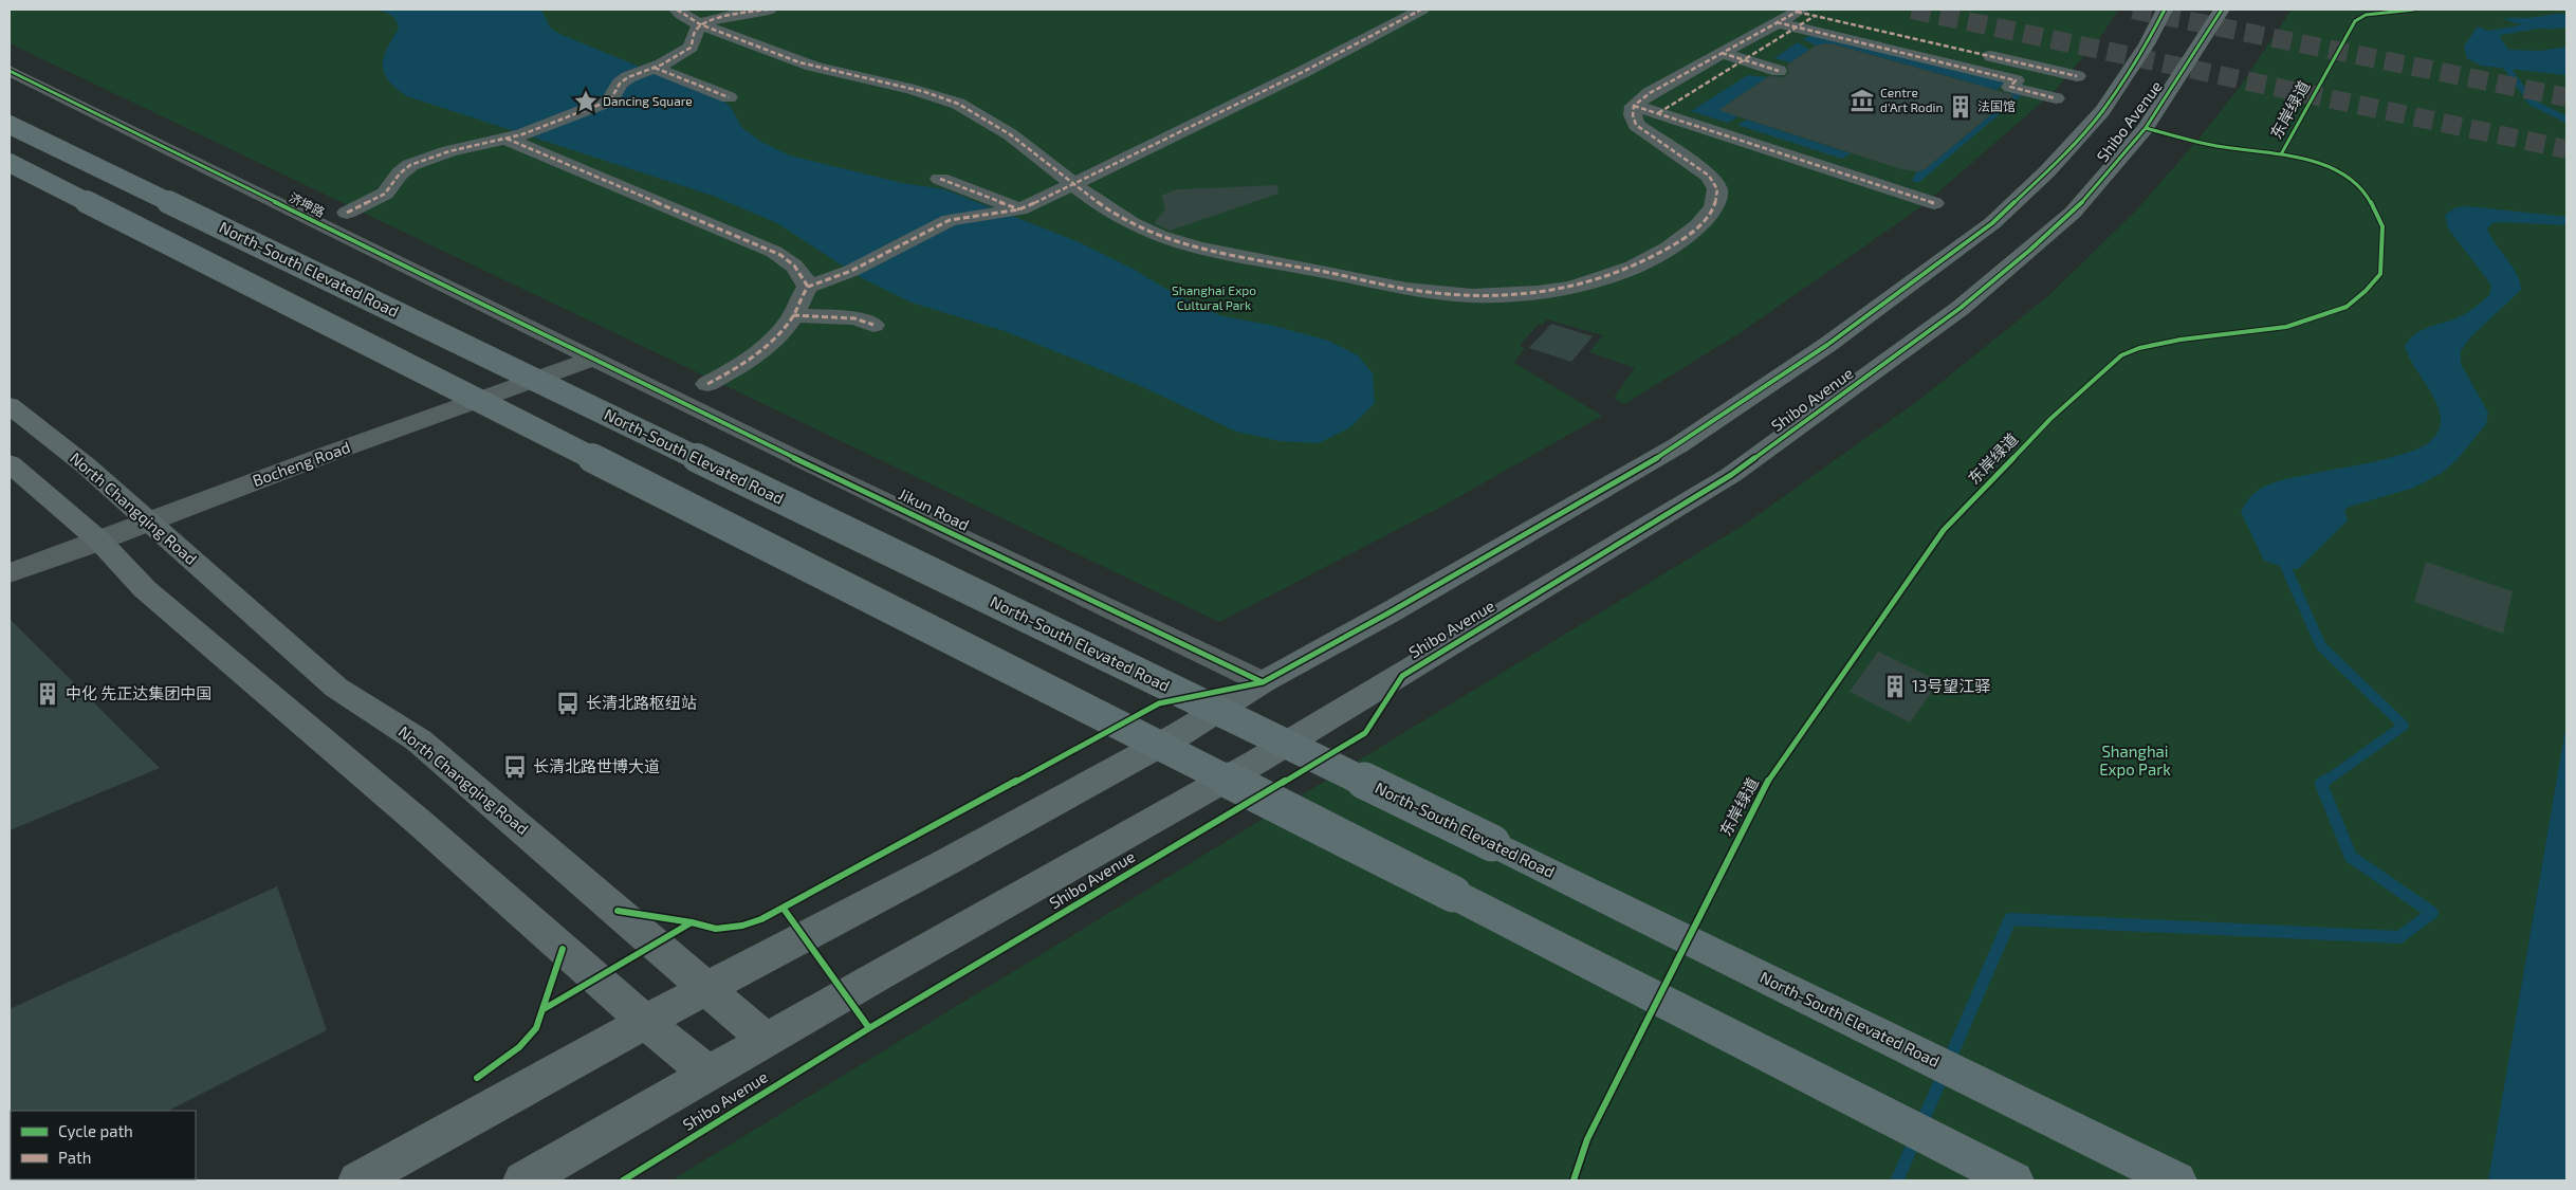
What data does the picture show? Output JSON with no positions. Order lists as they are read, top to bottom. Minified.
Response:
{"streets":{"highway":["North-South Elevated Road"],"main road":["Shibo Avenue","North Changqing Road"],"street":["济坤路","Bocheng Road","Jikun Road"],"cycle path":["东岸绿道"]},"crossings":[["Shibo Avenue","North Changqing Road"],["Shibo Avenue","Jikun Road"],["济坤路","Bocheng Road"],["济坤路","Jikun Road"],["Bocheng Road","North Changqing Road"],["Bocheng Road","Jikun Road"]],"parks":["Shanghai Expo Cultural Park","Shanghai Expo Park"],"places":{"museum":["Centre d'Art Rodin"],"place":["Dancing Square"],"building":["法国馆","13号望江驿","中化 先正达集团中国"],"bus stop":["长清北路枢纽站","长清北路世博大道"]},"legend":["Cycle path","Path"]}
